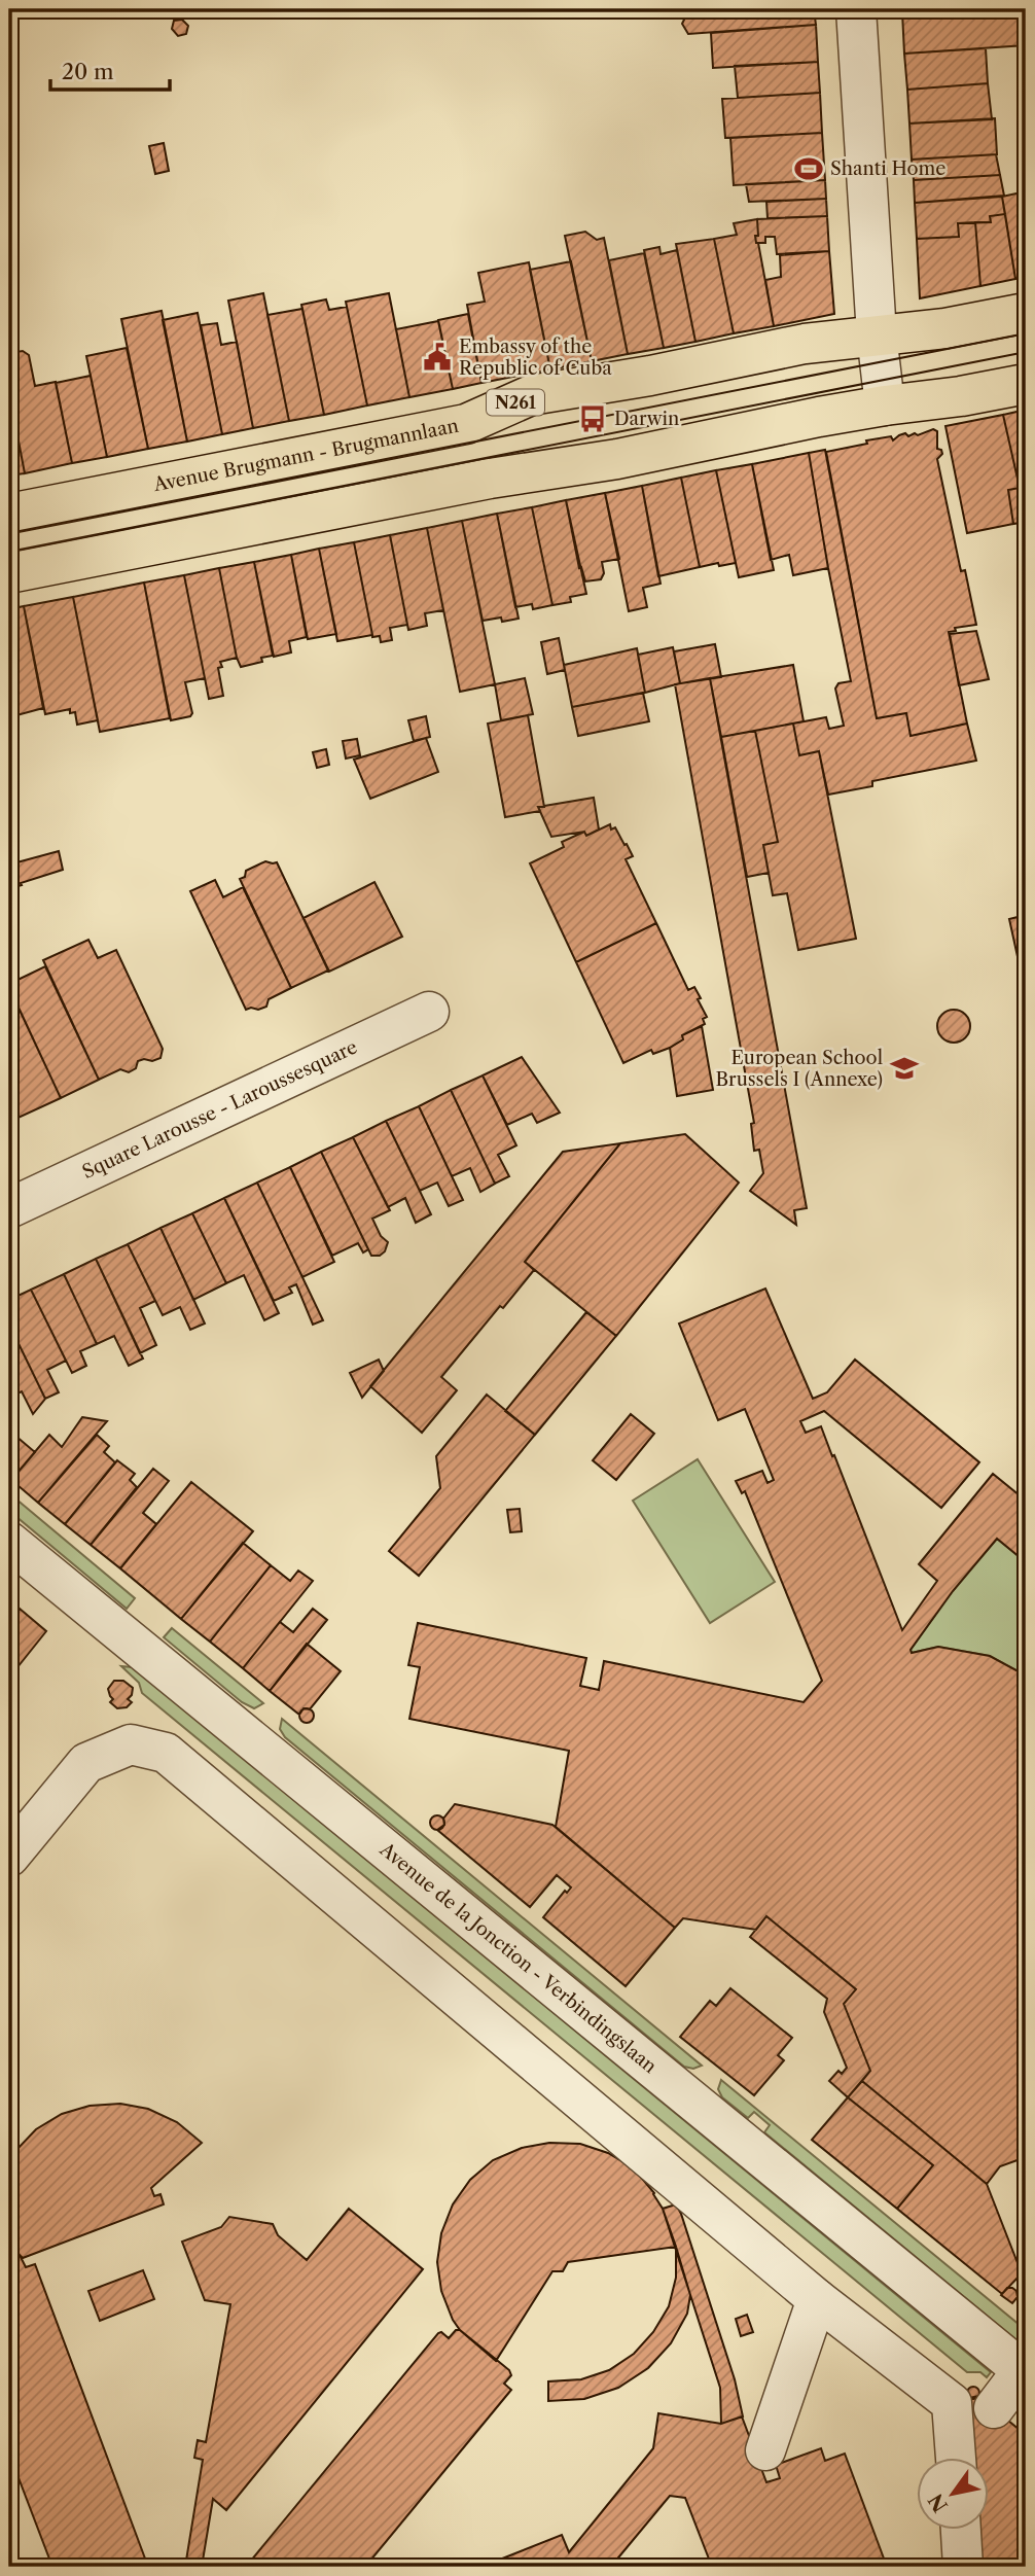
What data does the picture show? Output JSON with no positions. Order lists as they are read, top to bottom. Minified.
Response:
{"streets":{"main road":["N261","Avenue Brugmann - Brugmannlaan"],"street":["Square Larousse - Laroussesquare","Avenue de la Jonction - Verbindingslaan"]},"places":{"sports":["Shanti Home"],"public building":["Embassy of the Republic of Cuba"],"bus stop":["Darwin"],"school or university":["European School Brussels I (Annexe)"]},"scale_bar":"20 m","north":"bottom left"}
